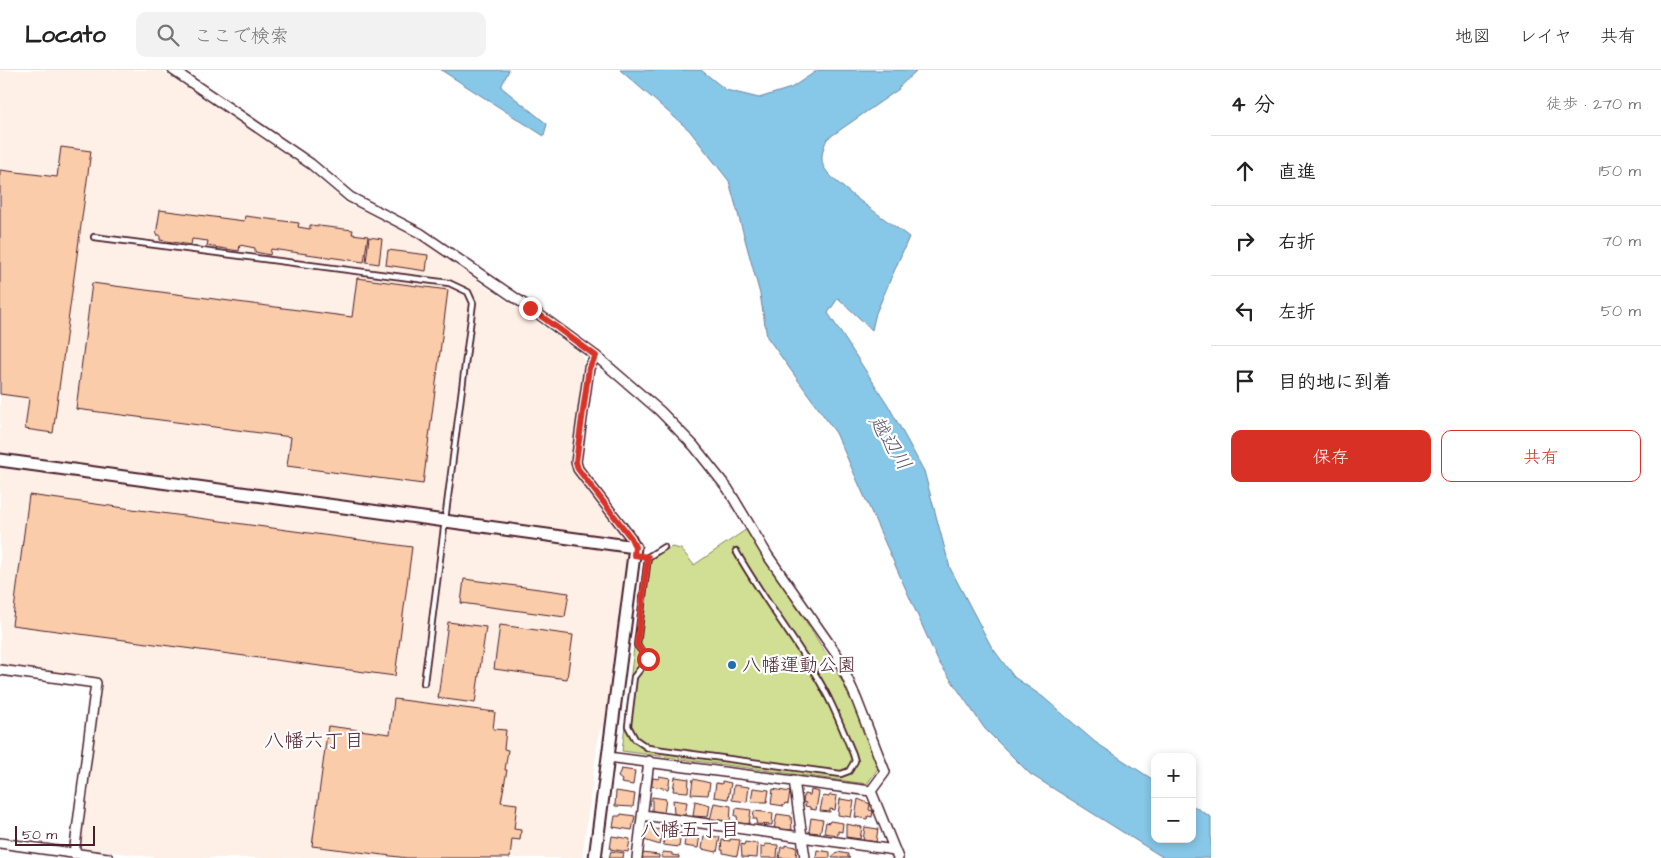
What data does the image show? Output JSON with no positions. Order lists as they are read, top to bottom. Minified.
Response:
{"districts":["八幡六丁目","八幡五丁目"],"water":["越辺川"],"places":["八幡運動公園"],"scale_bar":"50 m","page":{"header":"Locato","search":"ここで検索","nav":["地図","レイヤ","共有"],"heading":["4 分","徒歩 · 270 m"],"list":[["直進","150 m"],["右折","70 m"],["左折","50 m"],"目的地に到着"],"buttons":["保存","共有"],"map_buttons":["+","−"],"scale":"50 m"}}
